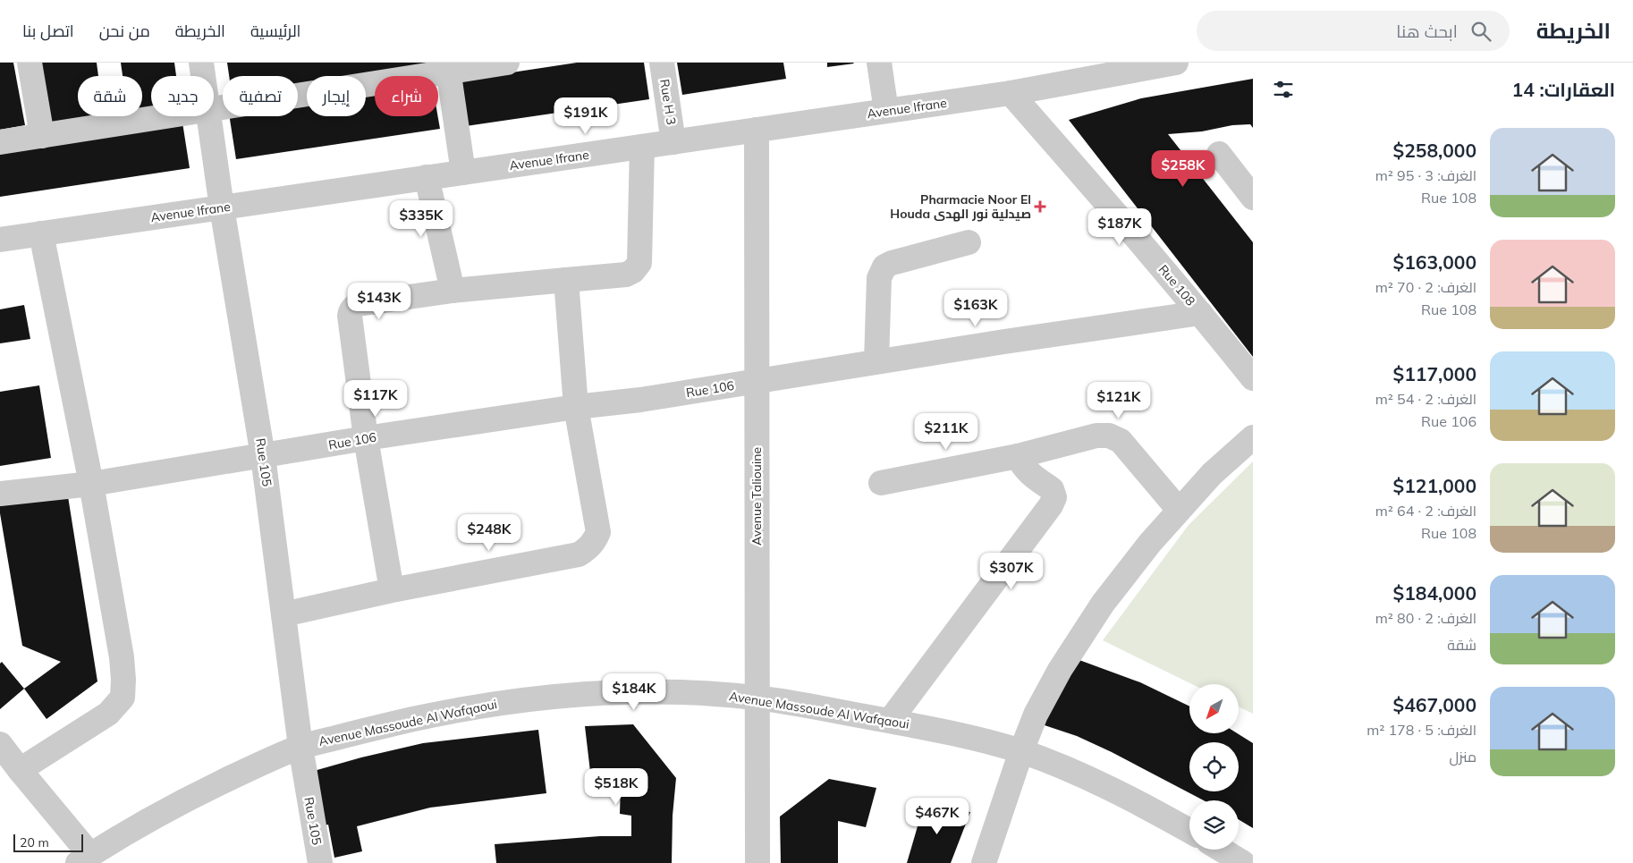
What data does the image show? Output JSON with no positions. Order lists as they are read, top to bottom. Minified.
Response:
{"streets":{"street":["Rue H 3","Avenue Ifrane","Rue 108","Rue 106","Rue 105","Avenue Taliouine","Avenue Massoude Al Wafqaoui"]},"crossings":[["Rue H 3","Avenue Ifrane"],["Avenue Ifrane","Rue 108"],["Avenue Ifrane","Rue 105"],["Avenue Ifrane","Avenue Taliouine"],["Rue 108","Rue 106"],["Rue 106","Rue 105"],["Rue 106","Avenue Taliouine"],["Rue 105","Avenue Massoude Al Wafqaoui"],["Avenue Taliouine","Avenue Massoude Al Wafqaoui"]],"places":{"health":["Pharmacie Noor El Houda صيدلية نور الهدى"]},"scale_bar":"20 m","north":"bottom left","page":{"header":"الخريطة","search":"ابحث هنا","nav":["الرئيسية","الخريطة","من نحن","اتصل بنا"],"heading":"العقارات: 14","chip":["شراء","إيجار","تصفية","جديد","شقة"],"price":["$191K","$258K","$335K","$187K","$143K","$163K","$117K","$121K","$211K","$248K","$307K","$184K","$518K","$467K"],"list":[{"name":"$258,000","note":"الغرف: 3 · 95 m² · Rue 108"},{"name":"$163,000","note":"الغرف: 2 · 70 m² · Rue 108"},{"name":"$117,000","note":"الغرف: 2 · 54 m² · Rue 106"},{"name":"$121,000","note":"الغرف: 2 · 64 m² · Rue 108"},{"name":"$184,000","note":"الغرف: 2 · 80 m² · شقة"},{"name":"$467,000","note":"الغرف: 5 · 178 m² · منزل"}],"scale":"20 m"}}
